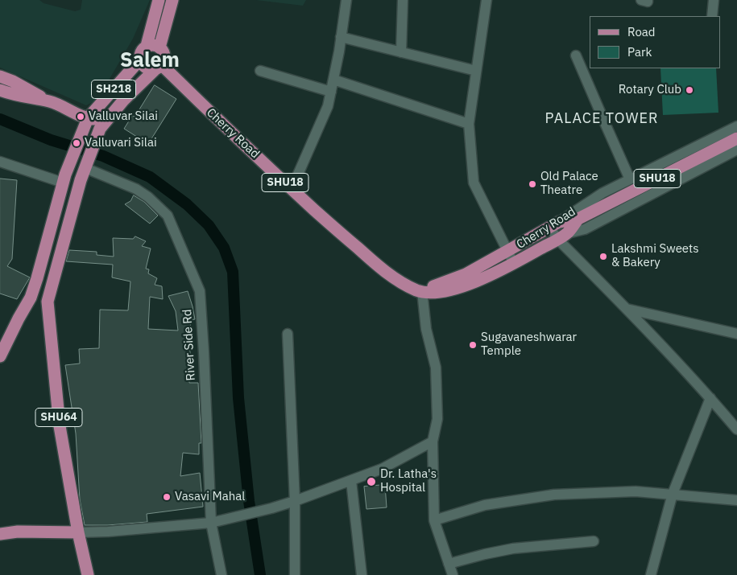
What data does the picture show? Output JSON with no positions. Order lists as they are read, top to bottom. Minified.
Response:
{"streets":{"main road":["SH218","Cherry Road","SHU18","SHU64"],"street":["River Side Rd"]},"crossings":[["SH218","Cherry Road"]],"districts":["Salem","PALACE TOWER"],"places":["Rotary Club","Valluvar Silai","Valluvari Silai","Old Palace Theatre","Lakshmi Sweets & Bakery","Sugavaneshwarar Temple","Dr. Latha's Hospital","Vasavi Mahal"],"legend":["Road","Park"]}
